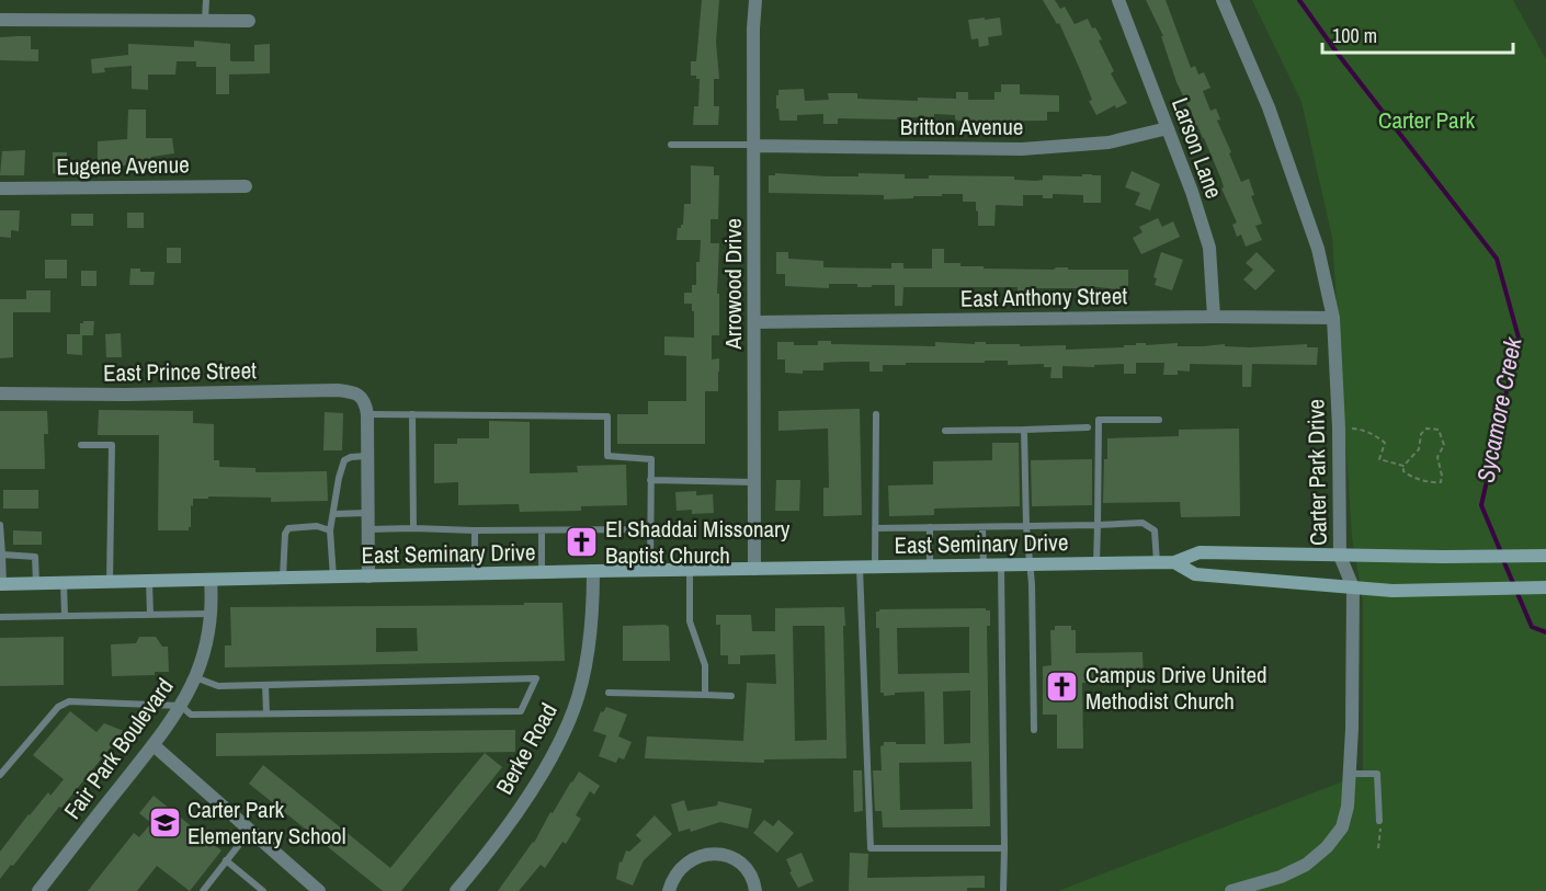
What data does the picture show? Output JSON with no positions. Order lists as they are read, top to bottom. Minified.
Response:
{"streets":{"main road":["East Seminary Drive"],"street":["Britton Avenue","Larson Lane","Eugene Avenue","Arrowood Drive","East Anthony Street","East Prince Street","Carter Park Drive","Fair Park Boulevard","Berke Road"]},"crossings":[["Britton Avenue","Larson Lane"],["Britton Avenue","Arrowood Drive"],["Larson Lane","East Anthony Street"],["Arrowood Drive","East Anthony Street"],["Arrowood Drive","East Seminary Drive"],["East Anthony Street","Carter Park Drive"],["Carter Park Drive","East Seminary Drive"],["East Seminary Drive","Fair Park Boulevard"],["East Seminary Drive","Berke Road"]],"water":["Sycamore Creek"],"parks":["Carter Park"],"places":{"church":["El Shaddai Missonary Baptist Church","Campus Drive United Methodist Church"],"school or university":["Carter Park Elementary School"]},"scale_bar":"100 m"}
